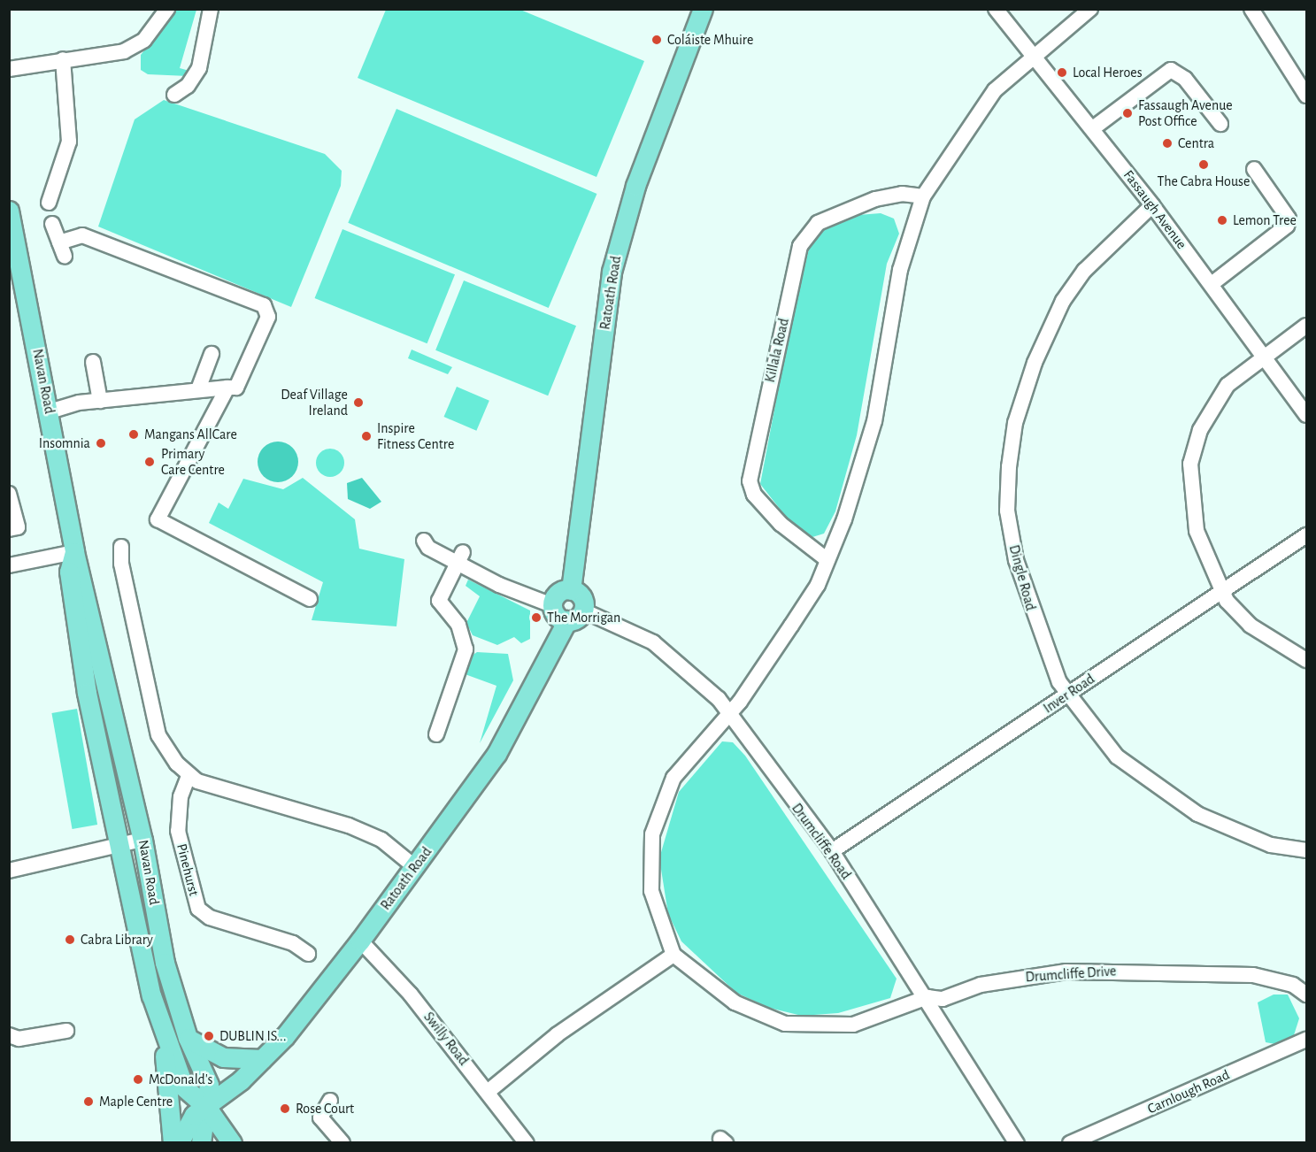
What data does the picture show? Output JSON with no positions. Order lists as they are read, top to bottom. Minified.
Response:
{"streets":{"main road":["Ratoath Road","Navan Road"],"street":["Fassaugh Avenue","Killala Road","Dingle Road","Inver Road","Drumcliffe Road","Pinehurst","Drumcliffe Drive","Swilly Road","Carnlough Road"]},"crossings":[["Fassaugh Avenue","Dingle Road"],["Ratoath Road","Navan Road"],["Ratoath Road","Drumcliffe Road"],["Ratoath Road","Swilly Road"],["Dingle Road","Inver Road"],["Inver Road","Drumcliffe Road"],["Drumcliffe Road","Drumcliffe Drive"]],"places":["Coláiste Mhuire","Local Heroes","Fassaugh Avenue Post Office","Centra","The Cabra House","Lemon Tree","Deaf Village Ireland","Mangans AllCare","Inspire Fitness Centre","Insomnia","Primary Care Centre","The Morrigan","Cabra Library","DUBLIN IS...","McDonald's","Maple Centre","Rose Court"]}
